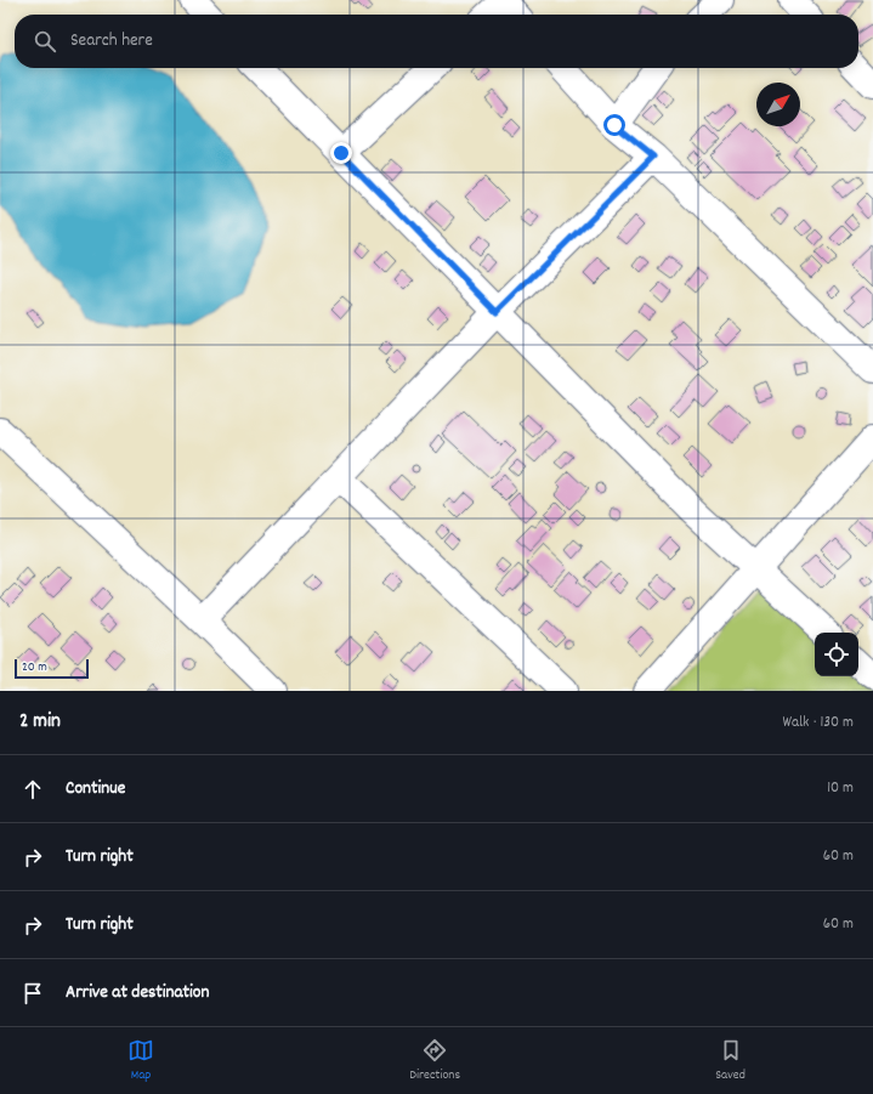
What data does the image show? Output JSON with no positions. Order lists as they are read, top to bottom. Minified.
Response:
{"scale_bar":"20 m","north":"top right","page":{"search":"Search here","scale":"20 m","heading":["2 min","Walk · 130 m"],"list":[["Continue","10 m"],["Turn right","60 m"],["Turn right","60 m"],"Arrive at destination"],"nav":["Map","Directions","Saved"]}}
